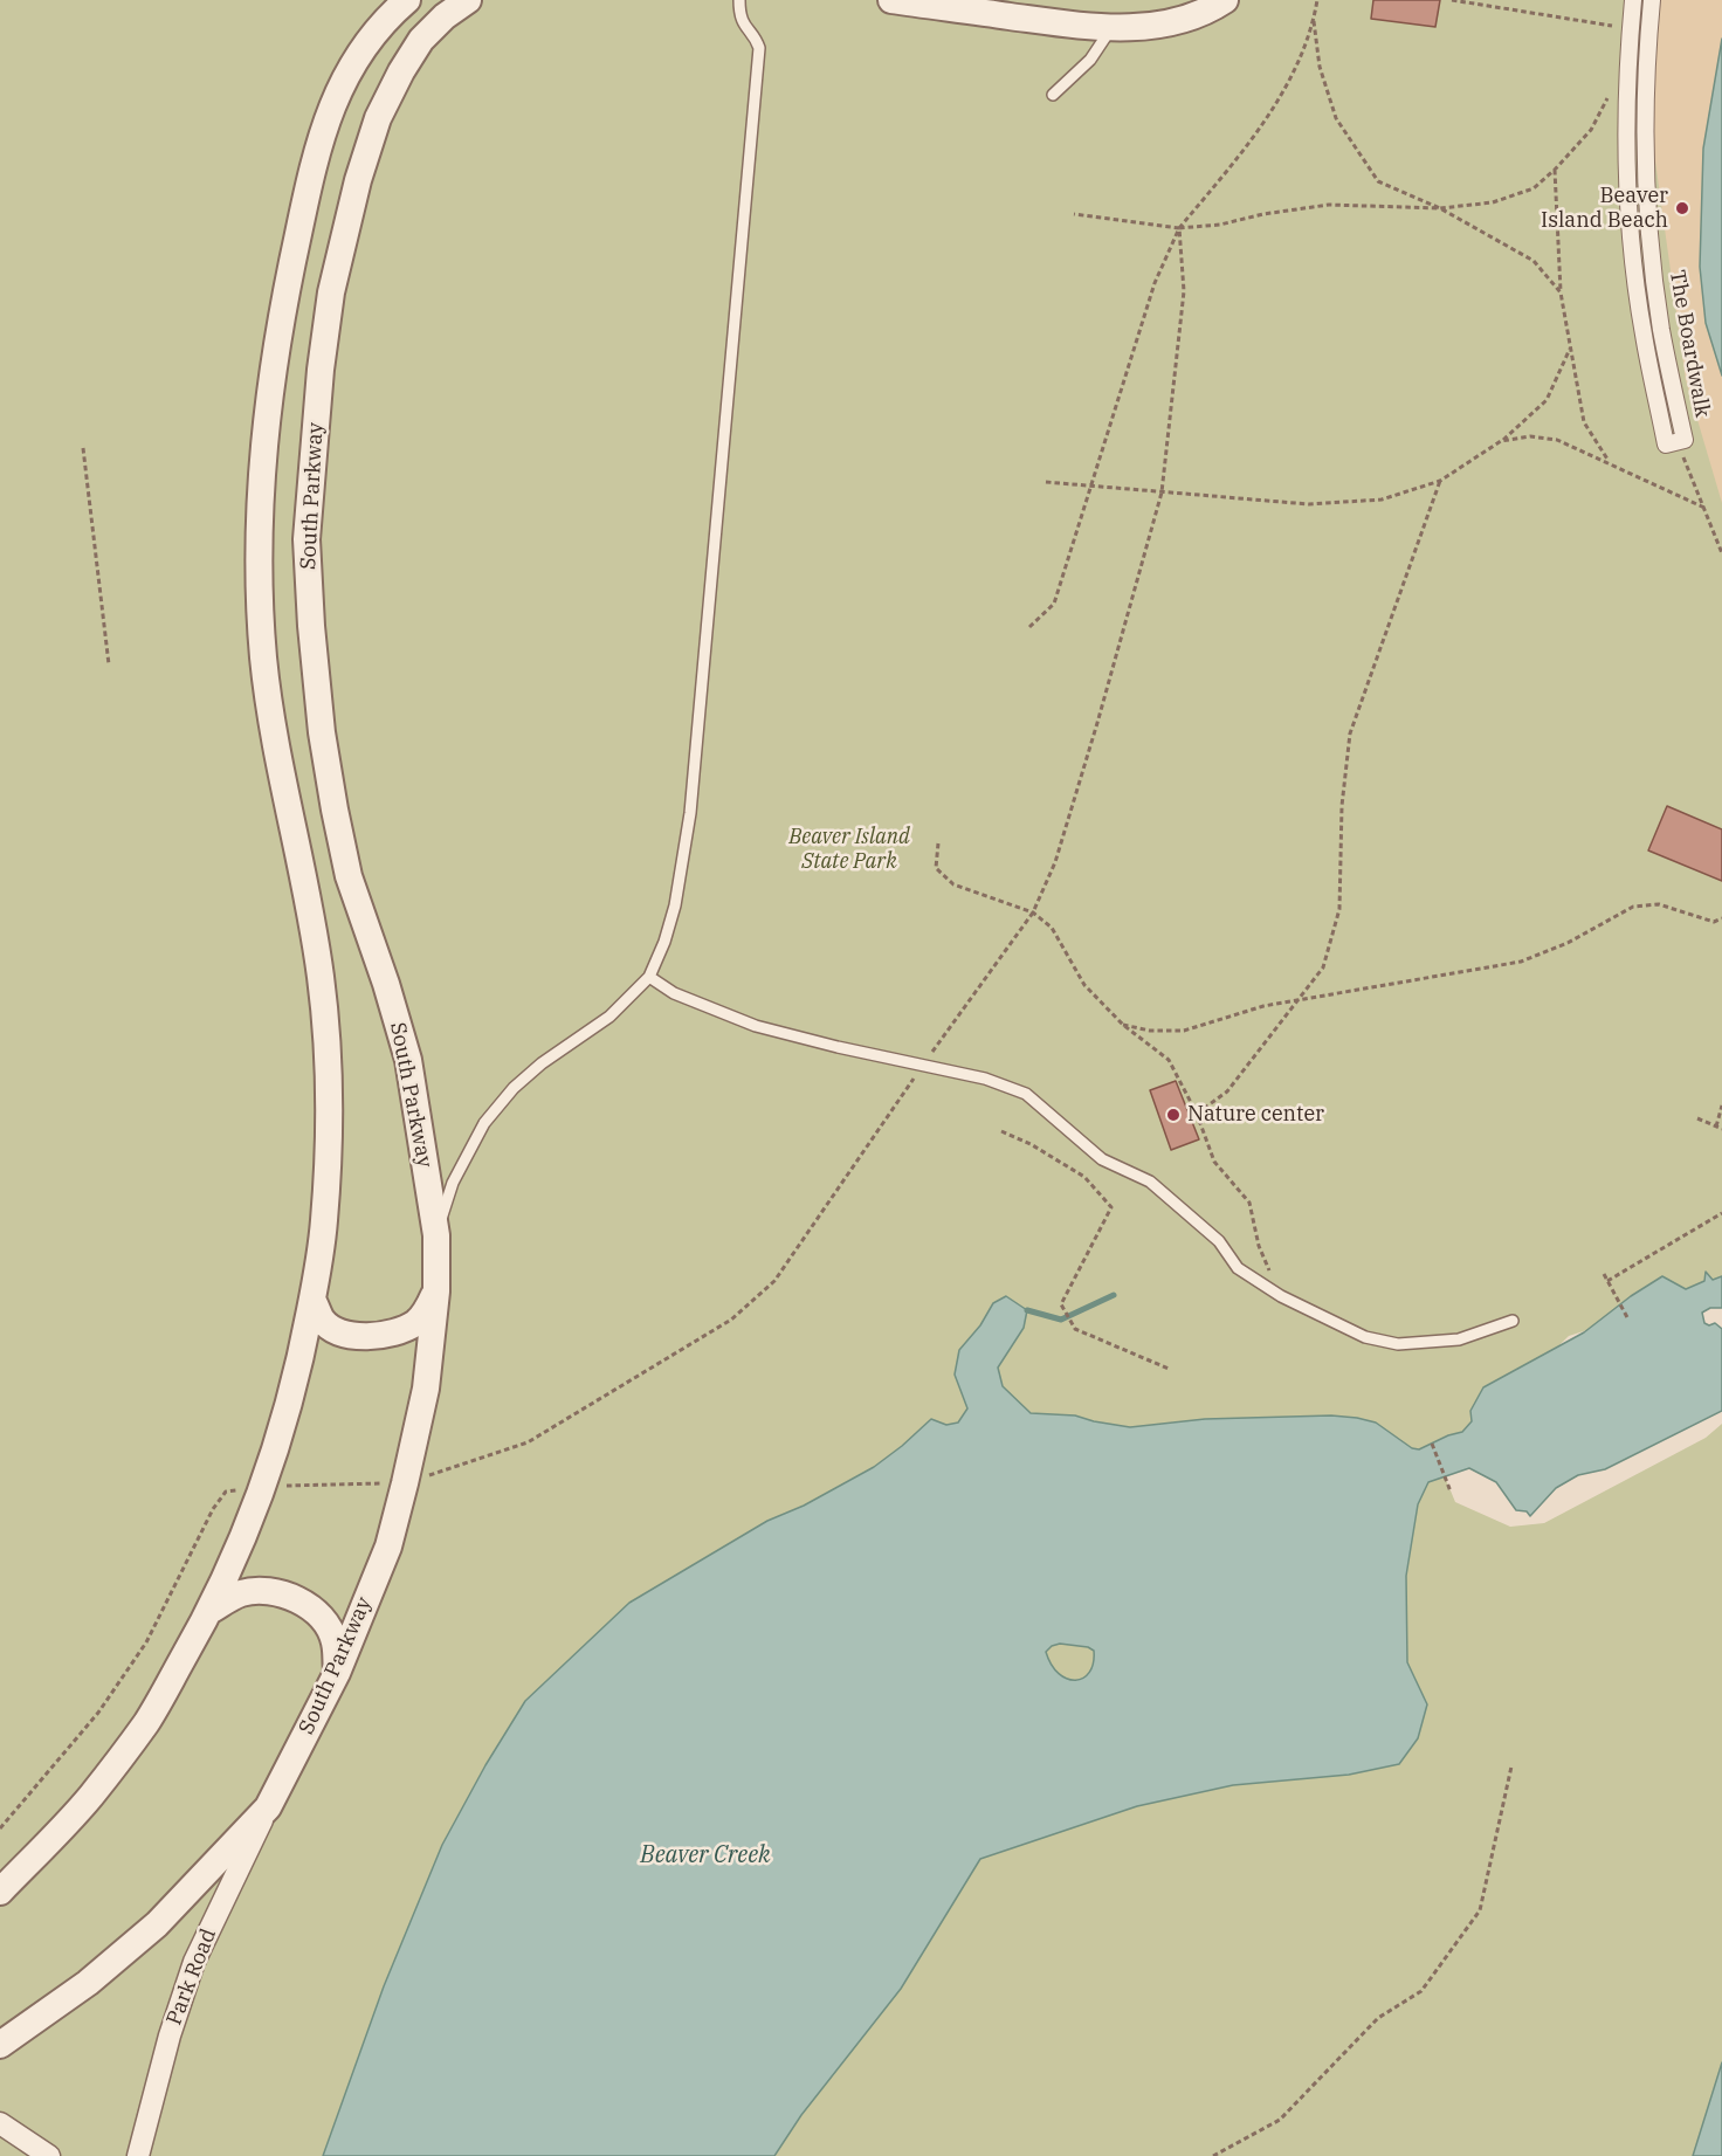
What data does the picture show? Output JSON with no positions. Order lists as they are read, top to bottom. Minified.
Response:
{"streets":{"street":["The Boardwalk","South Parkway","Park Road"]},"crossings":[["South Parkway","Park Road"]],"water":["Beaver Creek"],"parks":["Beaver Island State Park"],"places":["Beaver Island Beach","Nature center"]}
